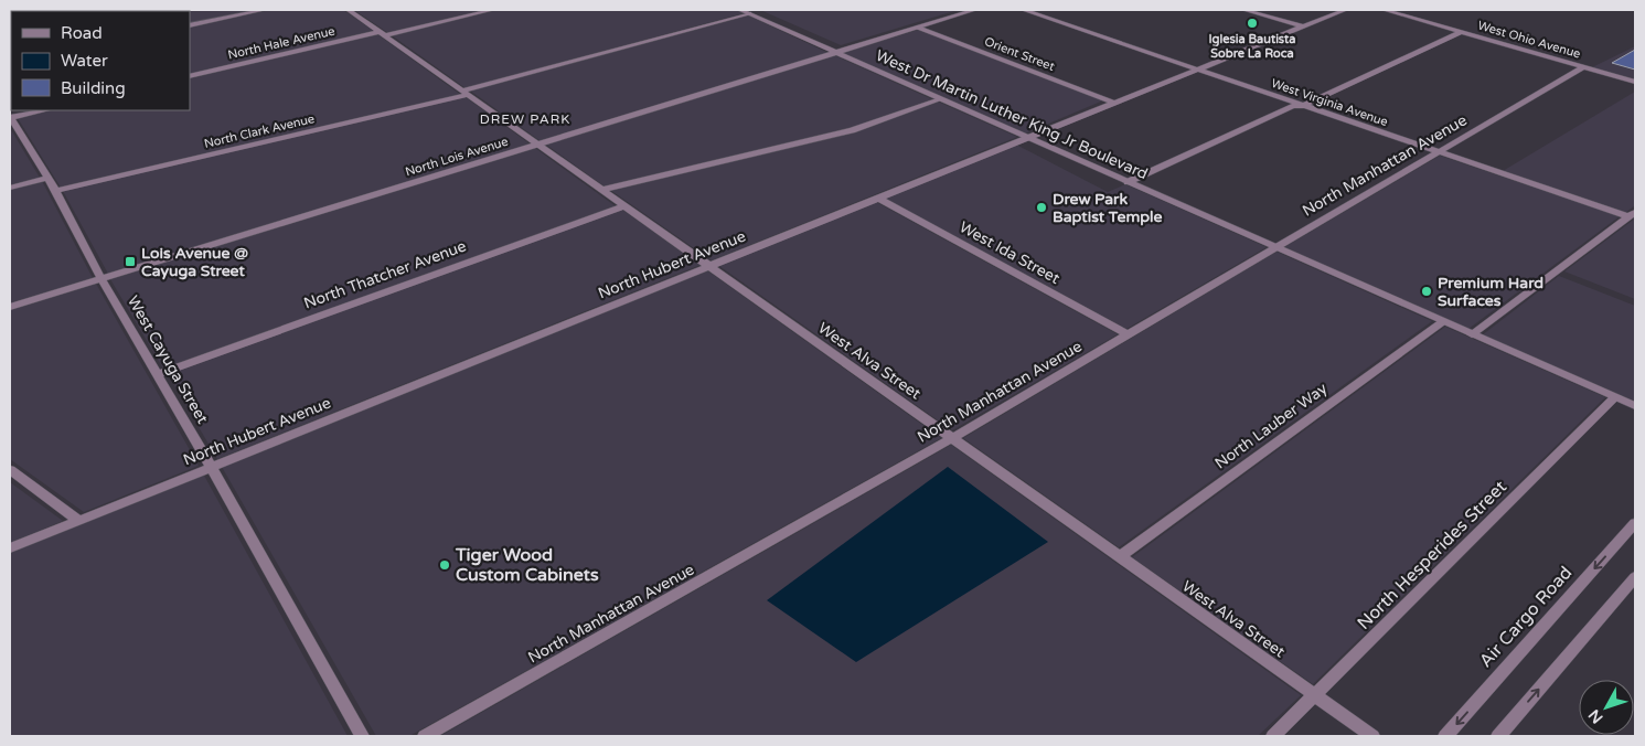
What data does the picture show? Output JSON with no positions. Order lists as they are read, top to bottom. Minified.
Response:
{"streets":{"street":["West Ohio Avenue","North Hale Avenue","Orient Street","West Virginia Avenue","West Dr Martin Luther King Jr Boulevard","North Clark Avenue","North Lois Avenue","North Manhattan Avenue","West Ida Street","North Hubert Avenue","North Thatcher Avenue","West Cayuga Street","West Alva Street","North Lauber Way","North Hesperides Street","Air Cargo Road"]},"crossings":[["West Ohio Avenue","North Manhattan Avenue"],["North Hale Avenue","West Alva Street"],["Orient Street","North Lois Avenue"],["Orient Street","North Hubert Avenue"],["West Virginia Avenue","North Manhattan Avenue"],["West Virginia Avenue","North Hubert Avenue"],["West Dr Martin Luther King Jr Boulevard","North Clark Avenue"],["West Dr Martin Luther King Jr Boulevard","North Lois Avenue"],["West Dr Martin Luther King Jr Boulevard","North Manhattan Avenue"],["West Dr Martin Luther King Jr Boulevard","North Hubert Avenue"],["West Dr Martin Luther King Jr Boulevard","North Lauber Way"],["West Dr Martin Luther King Jr Boulevard","North Hesperides Street"],["North Clark Avenue","West Cayuga Street"],["North Clark Avenue","West Alva Street"],["North Lois Avenue","West Cayuga Street"],["North Lois Avenue","West Alva Street"],["North Manhattan Avenue","West Ida Street"],["North Manhattan Avenue","West Alva Street"],["West Ida Street","North Hubert Avenue"],["North Hubert Avenue","West Cayuga Street"],["North Hubert Avenue","West Alva Street"],["North Thatcher Avenue","West Cayuga Street"],["North Thatcher Avenue","West Alva Street"],["West Alva Street","North Lauber Way"],["West Alva Street","North Hesperides Street"]],"districts":["DREW PARK"],"places":{"other":["Iglesia Bautista Sobre La Roca","Drew Park Baptist Temple","Premium Hard Surfaces","Tiger Wood Custom Cabinets"],"transit":["Lois Avenue @ Cayuga Street"]},"legend":["Road","Water","Building"],"north":"bottom left"}
